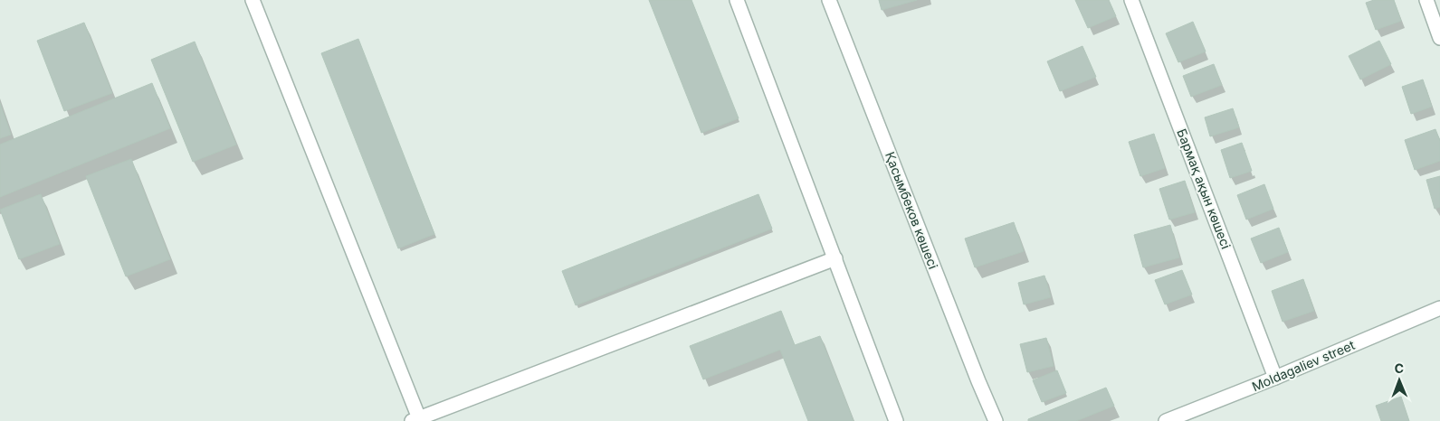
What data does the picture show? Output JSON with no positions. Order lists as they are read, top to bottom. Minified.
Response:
{"streets":{"street":["Бармақ ақын көшесі","Қасымбеков көшесі","Moldagaliev street"]},"crossings":[["Бармақ ақын көшесі","Moldagaliev street"]],"north":"top"}
